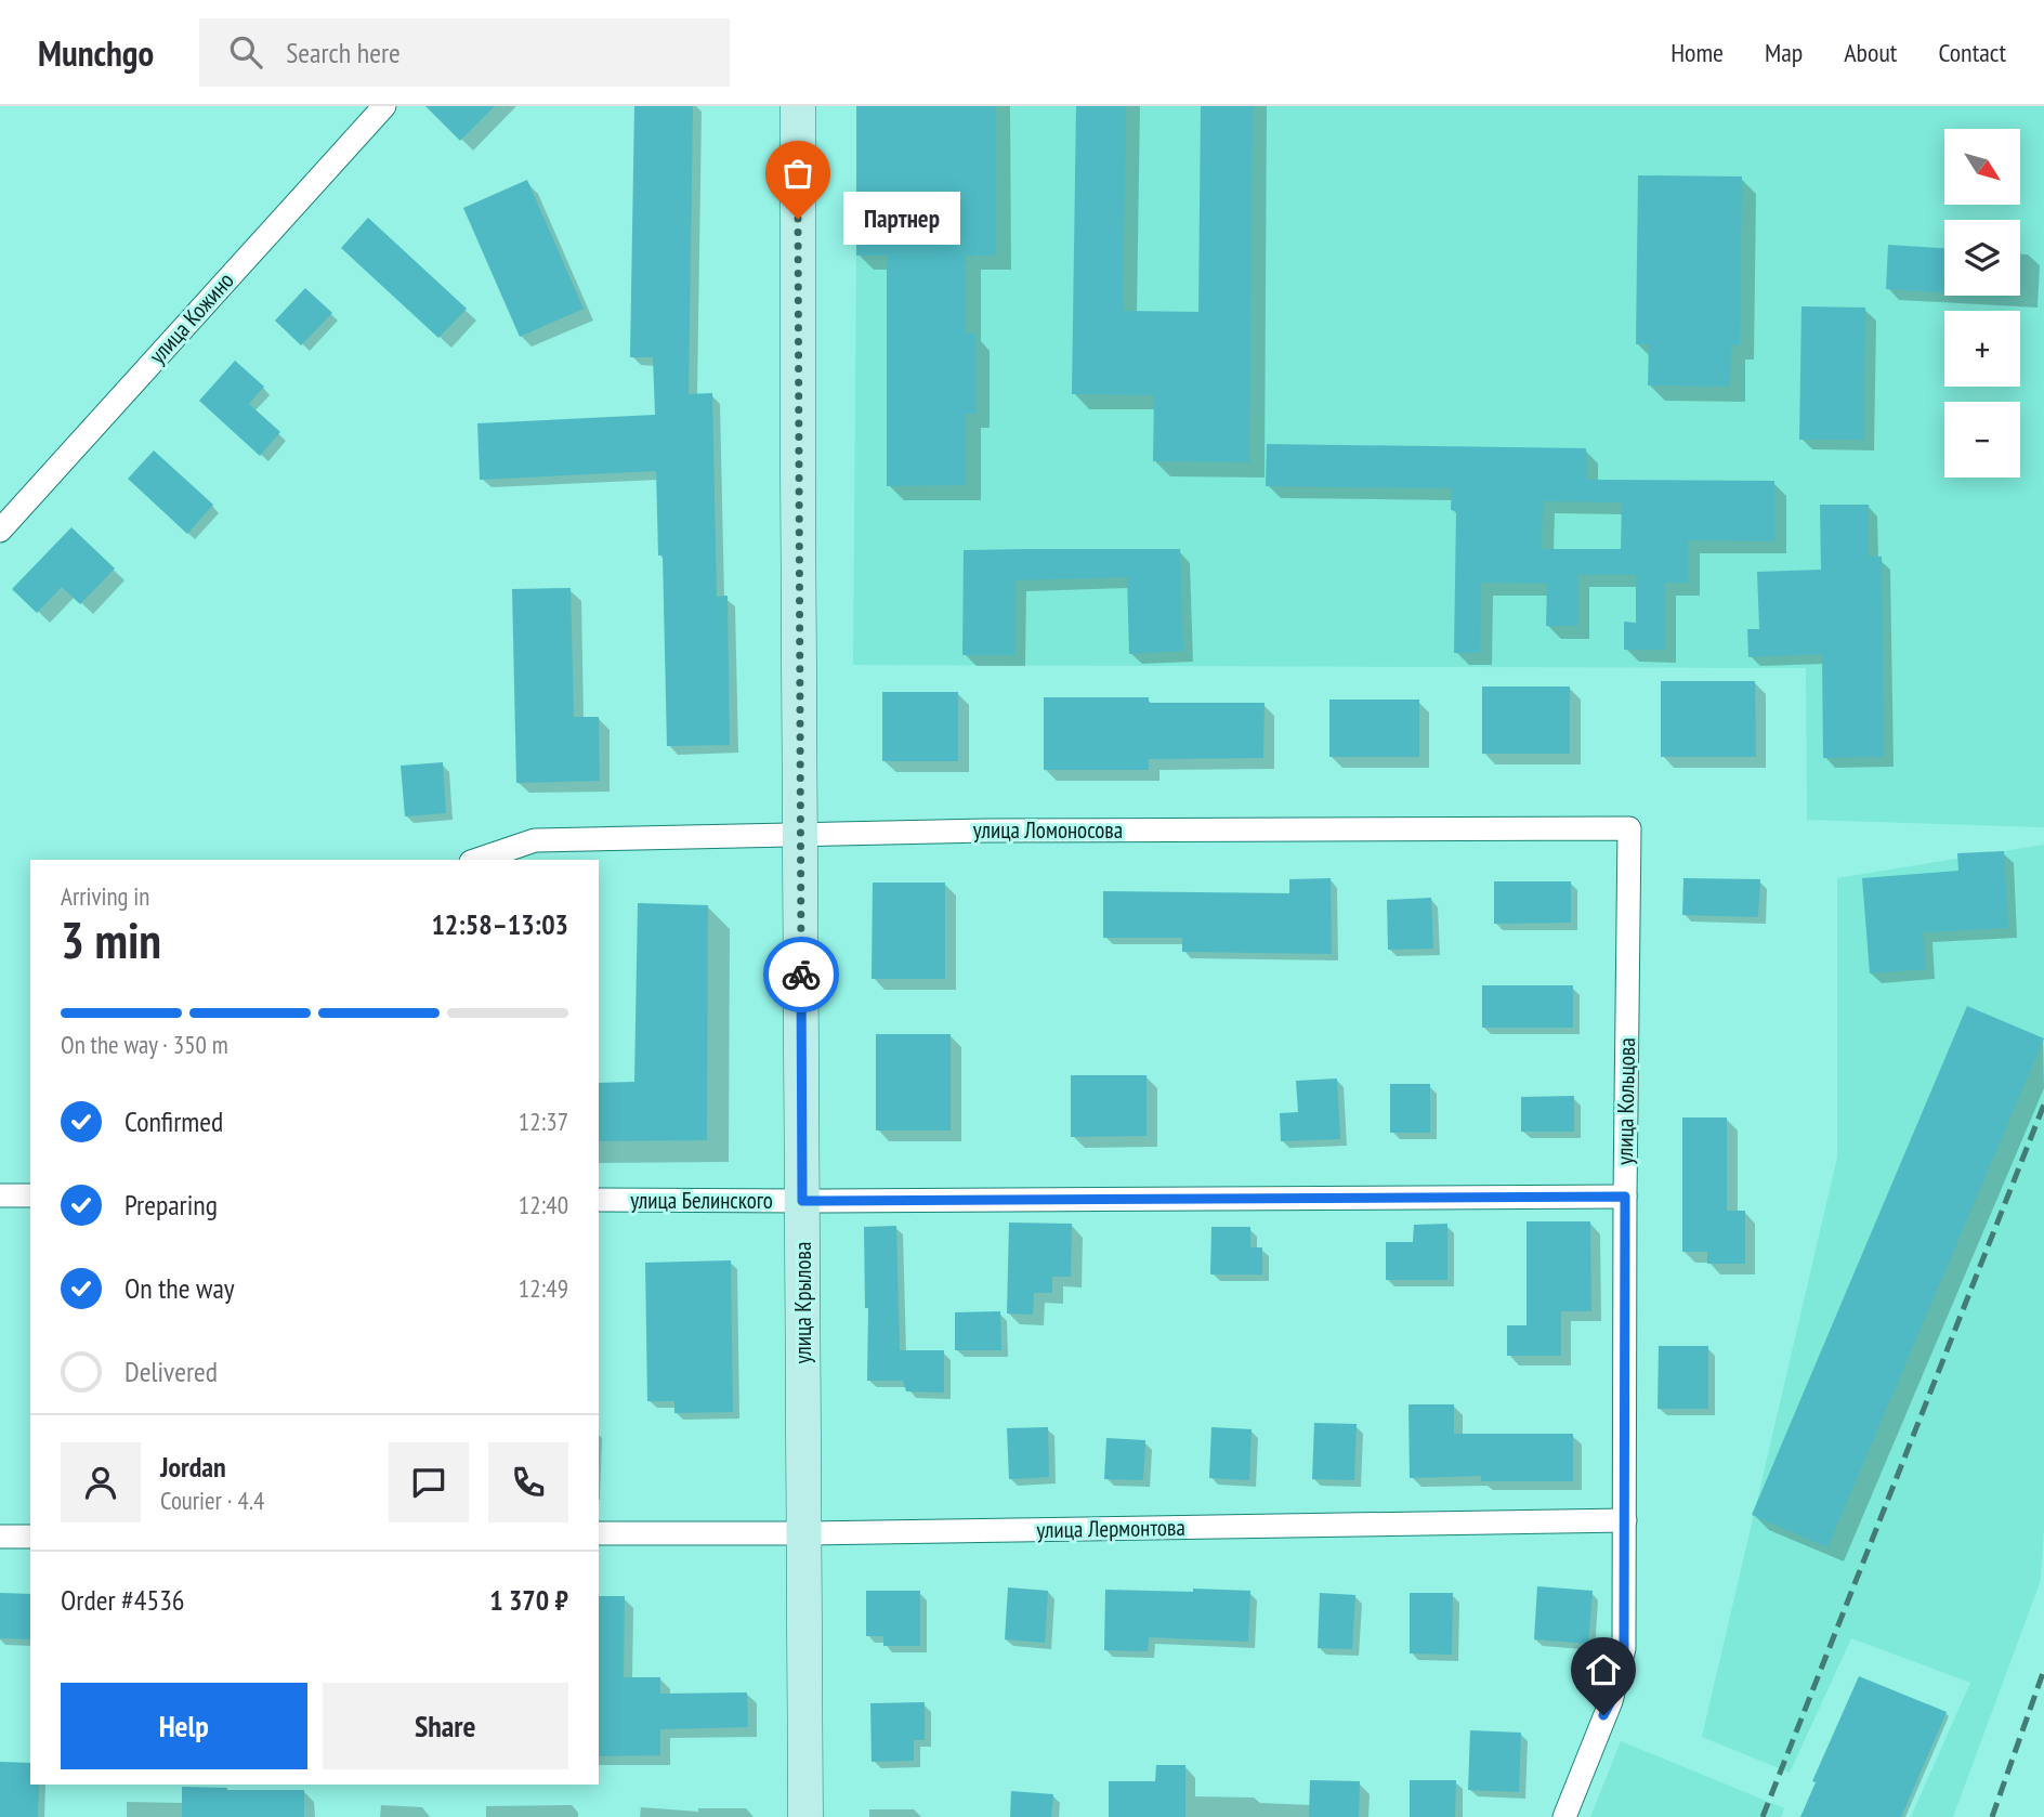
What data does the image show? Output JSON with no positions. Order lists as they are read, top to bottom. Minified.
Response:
{"streets":{"main road":["улица Крылова"],"street":["улица Кожино","улица Ломоносова","улица Кольцова","улица Белинского","улица Лермонтова"]},"crossings":[["улица Ломоносова","улица Кольцова"],["улица Ломоносова","улица Крылова"],["улица Кольцова","улица Белинского"],["улица Кольцова","улица Лермонтова"],["улица Белинского","улица Крылова"],["улица Крылова","улица Лермонтова"]],"places":["Партнер"],"north":"bottom right","page":{"header":"Munchgo","search":"Search here","nav":["Home","Map","About","Contact"],"map_buttons":["+","−"],"bubble":"Партнер","heading":["3 min","Arriving in","12:58–13:03"],"panel":["Jordan","Courier · 4.4","Order #4536","1 370 ₽"],"bar":"On the way · 350 m","list":[["Confirmed","12:37"],["Preparing","12:40"],["On the way","12:49"],"Delivered"],"buttons":["Help","Share"]}}
